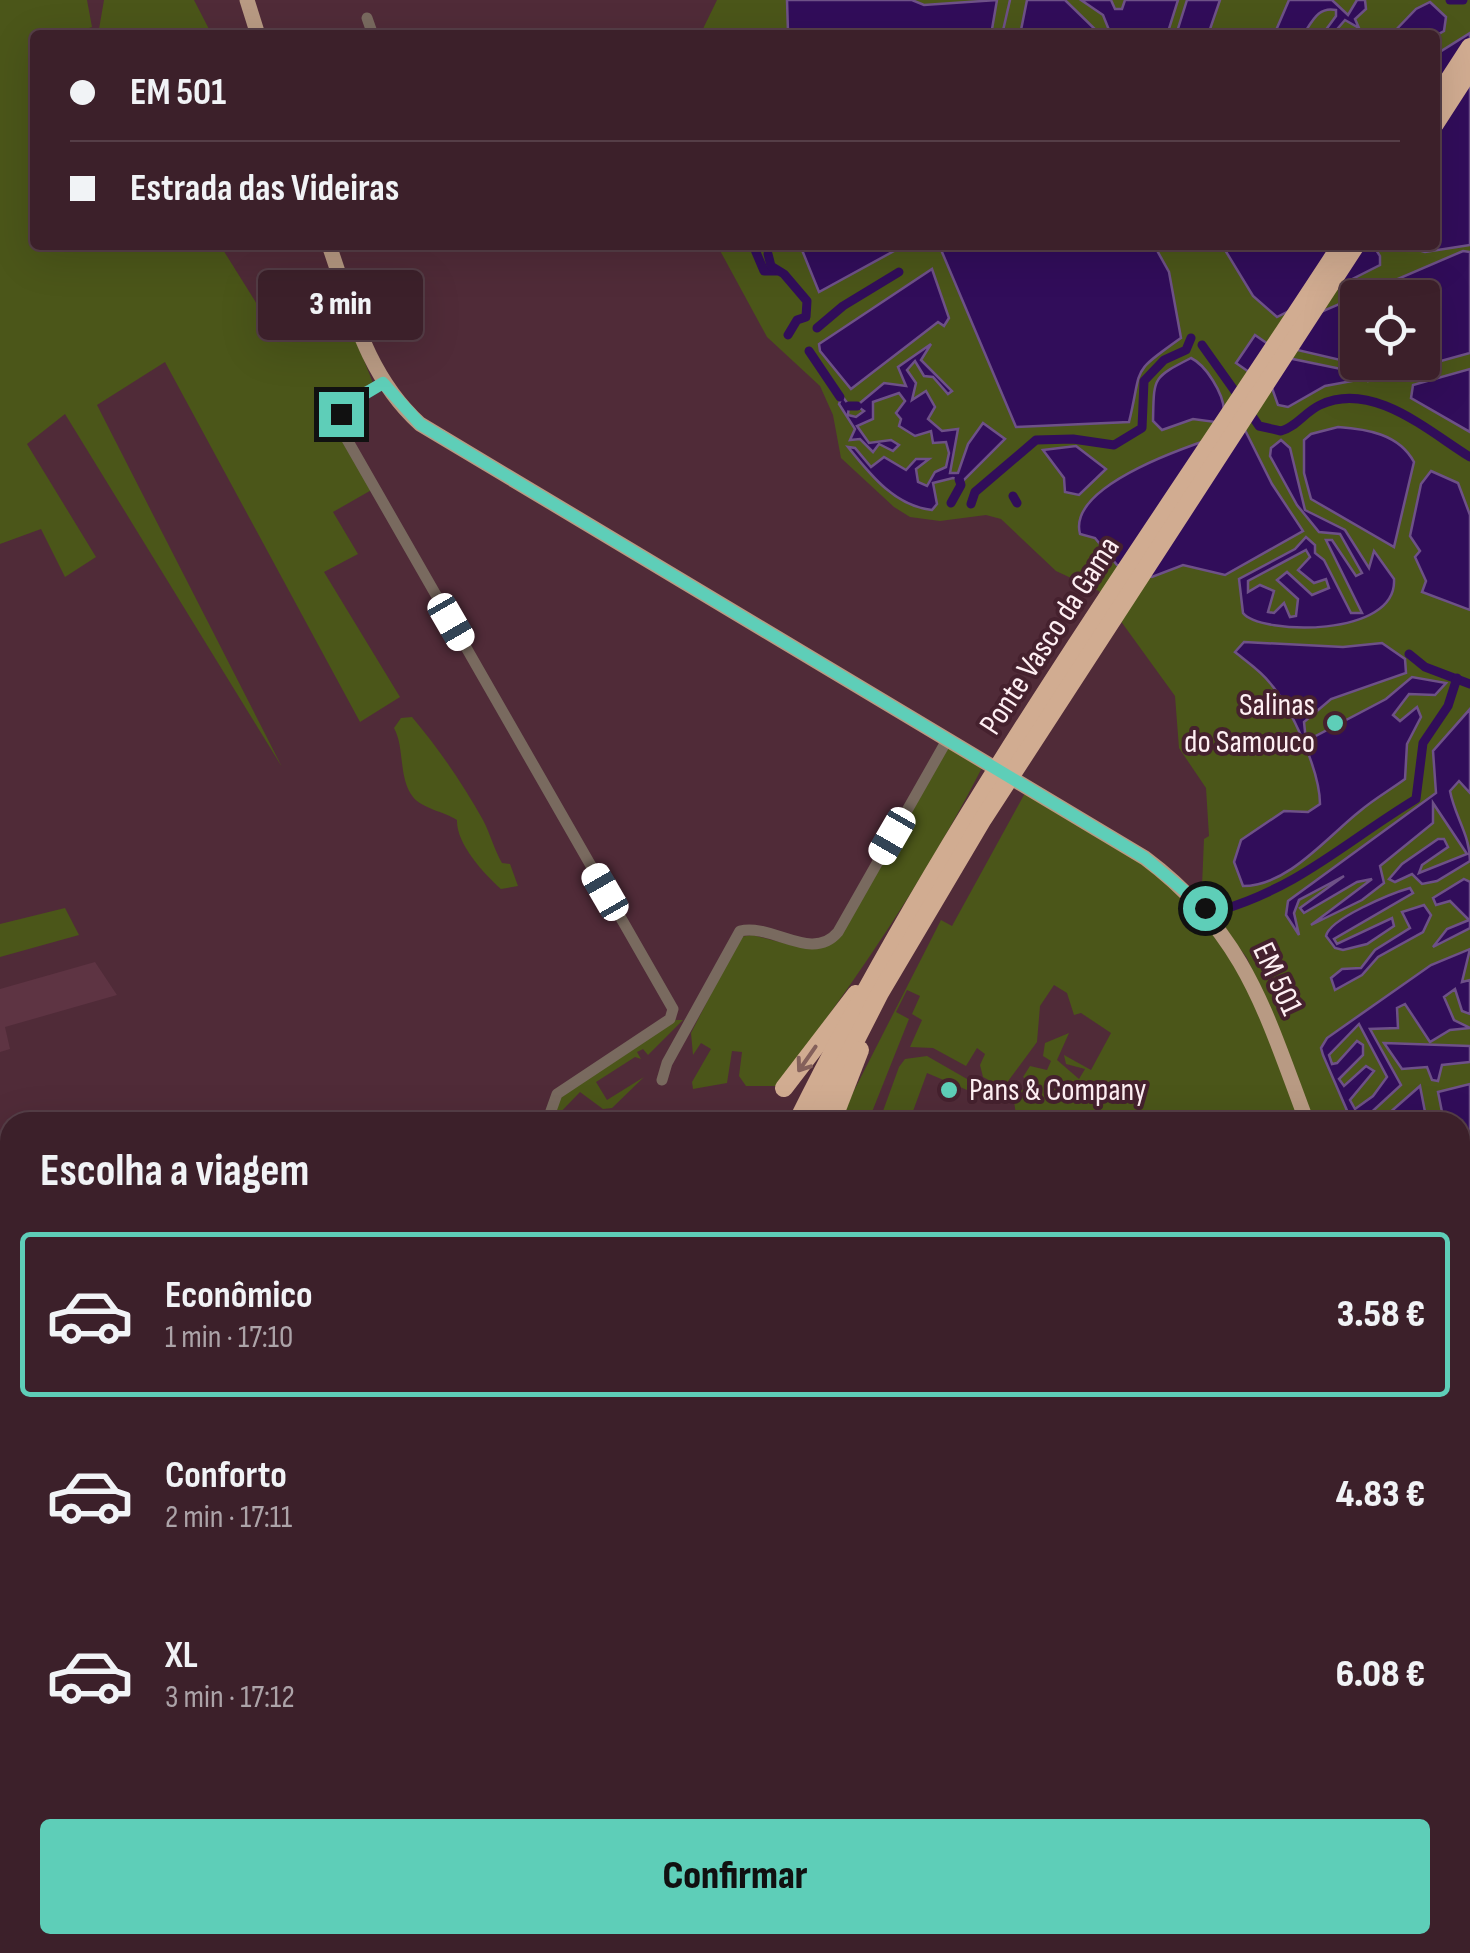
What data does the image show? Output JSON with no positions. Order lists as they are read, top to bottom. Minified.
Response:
{"streets":{"highway":["Ponte Vasco da Gama"],"main road":["EM 501"]},"places":["Salinas do Samouco","Pans & Company"],"page":{"banner":["EM 501","Estrada das Videiras"],"bubble":"3 min","heading":"Escolha a viagem","list":[{"name":"Econômico","note":"1 min · 17:10","value":"3.58 €"},{"name":"Conforto","note":"2 min · 17:11","value":"4.83 €"},{"name":"XL","note":"3 min · 17:12","value":"6.08 €"}],"buttons":"Confirmar"}}
